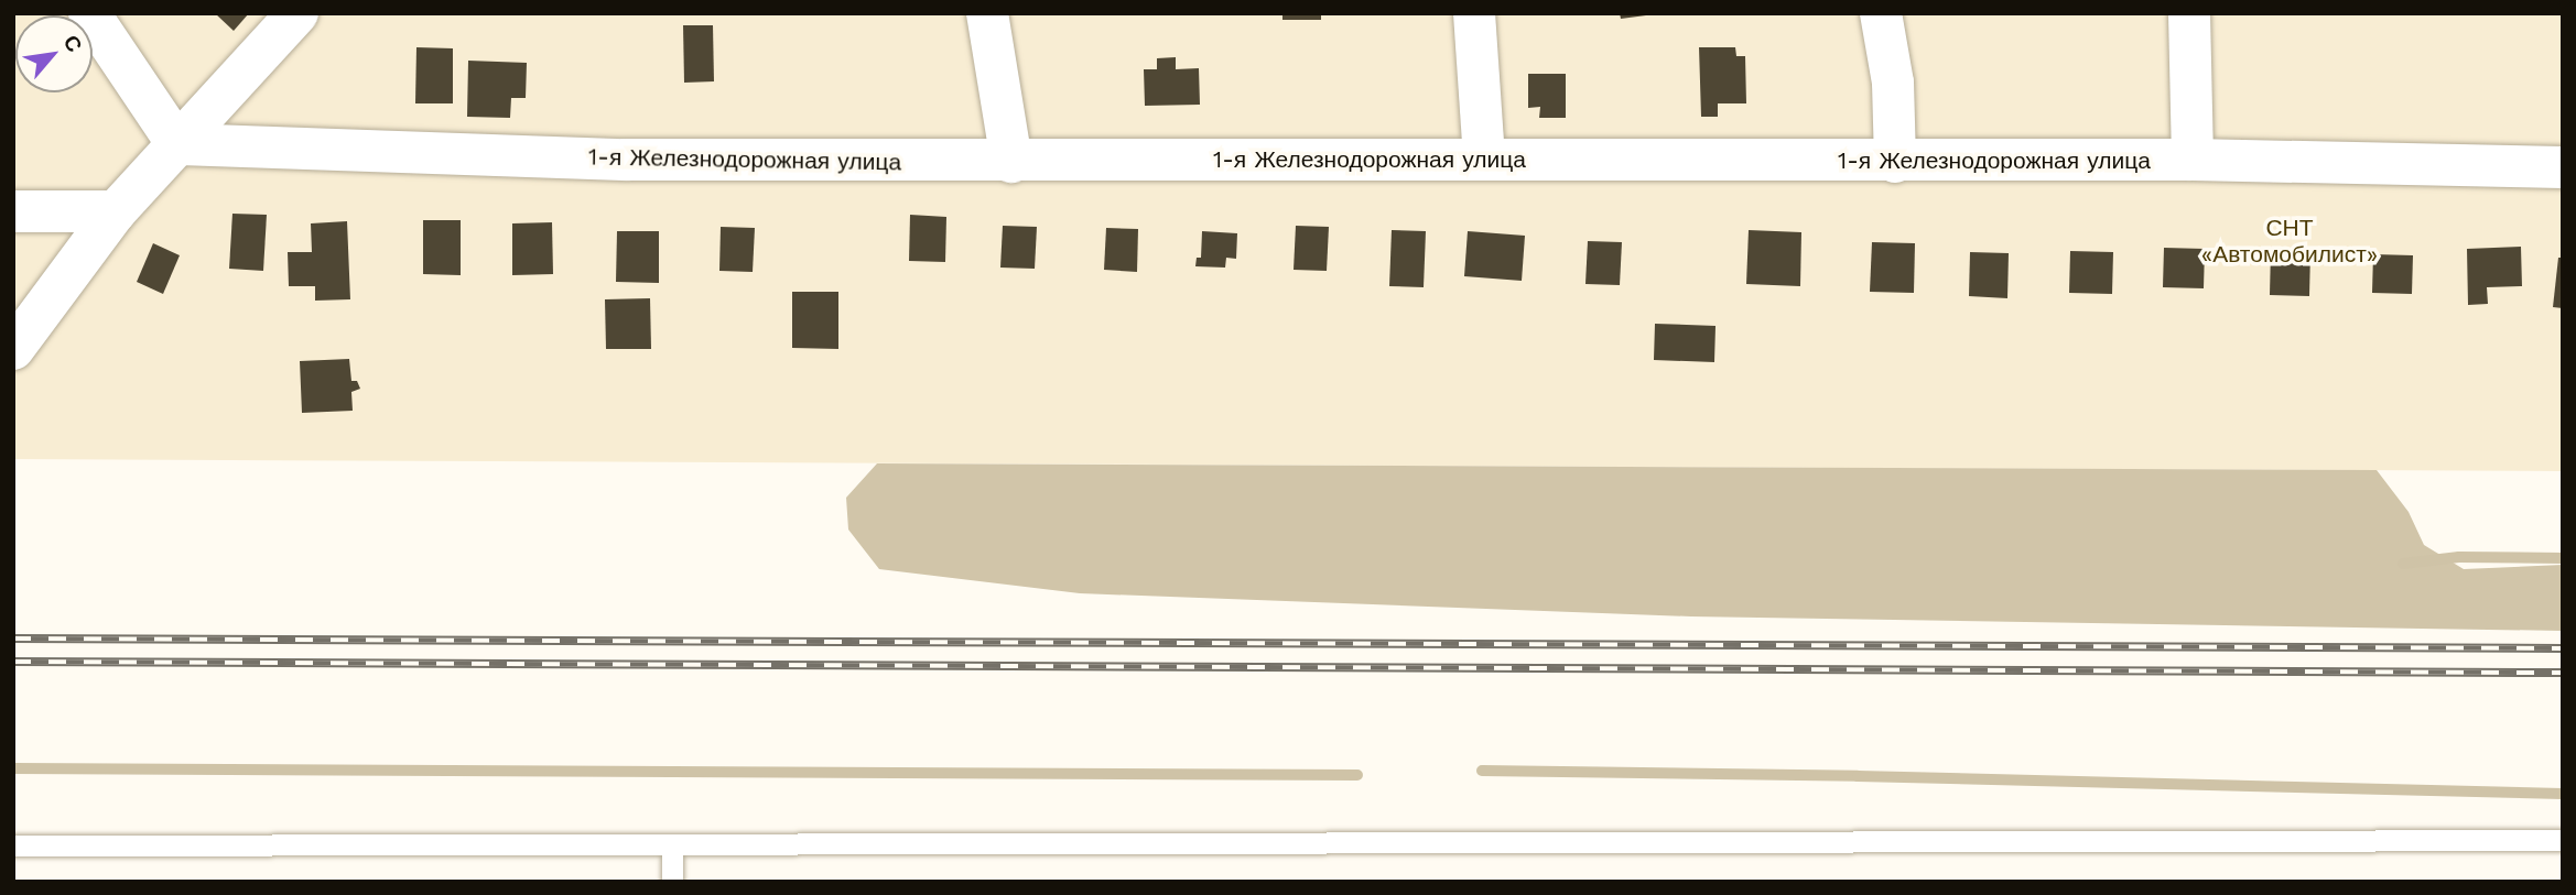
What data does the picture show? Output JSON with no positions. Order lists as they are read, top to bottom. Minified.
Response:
{"streets":{"street":["1-я Железнодорожная улица"]},"parks":["СНТ «Автомобилист»"],"north":"top right"}
